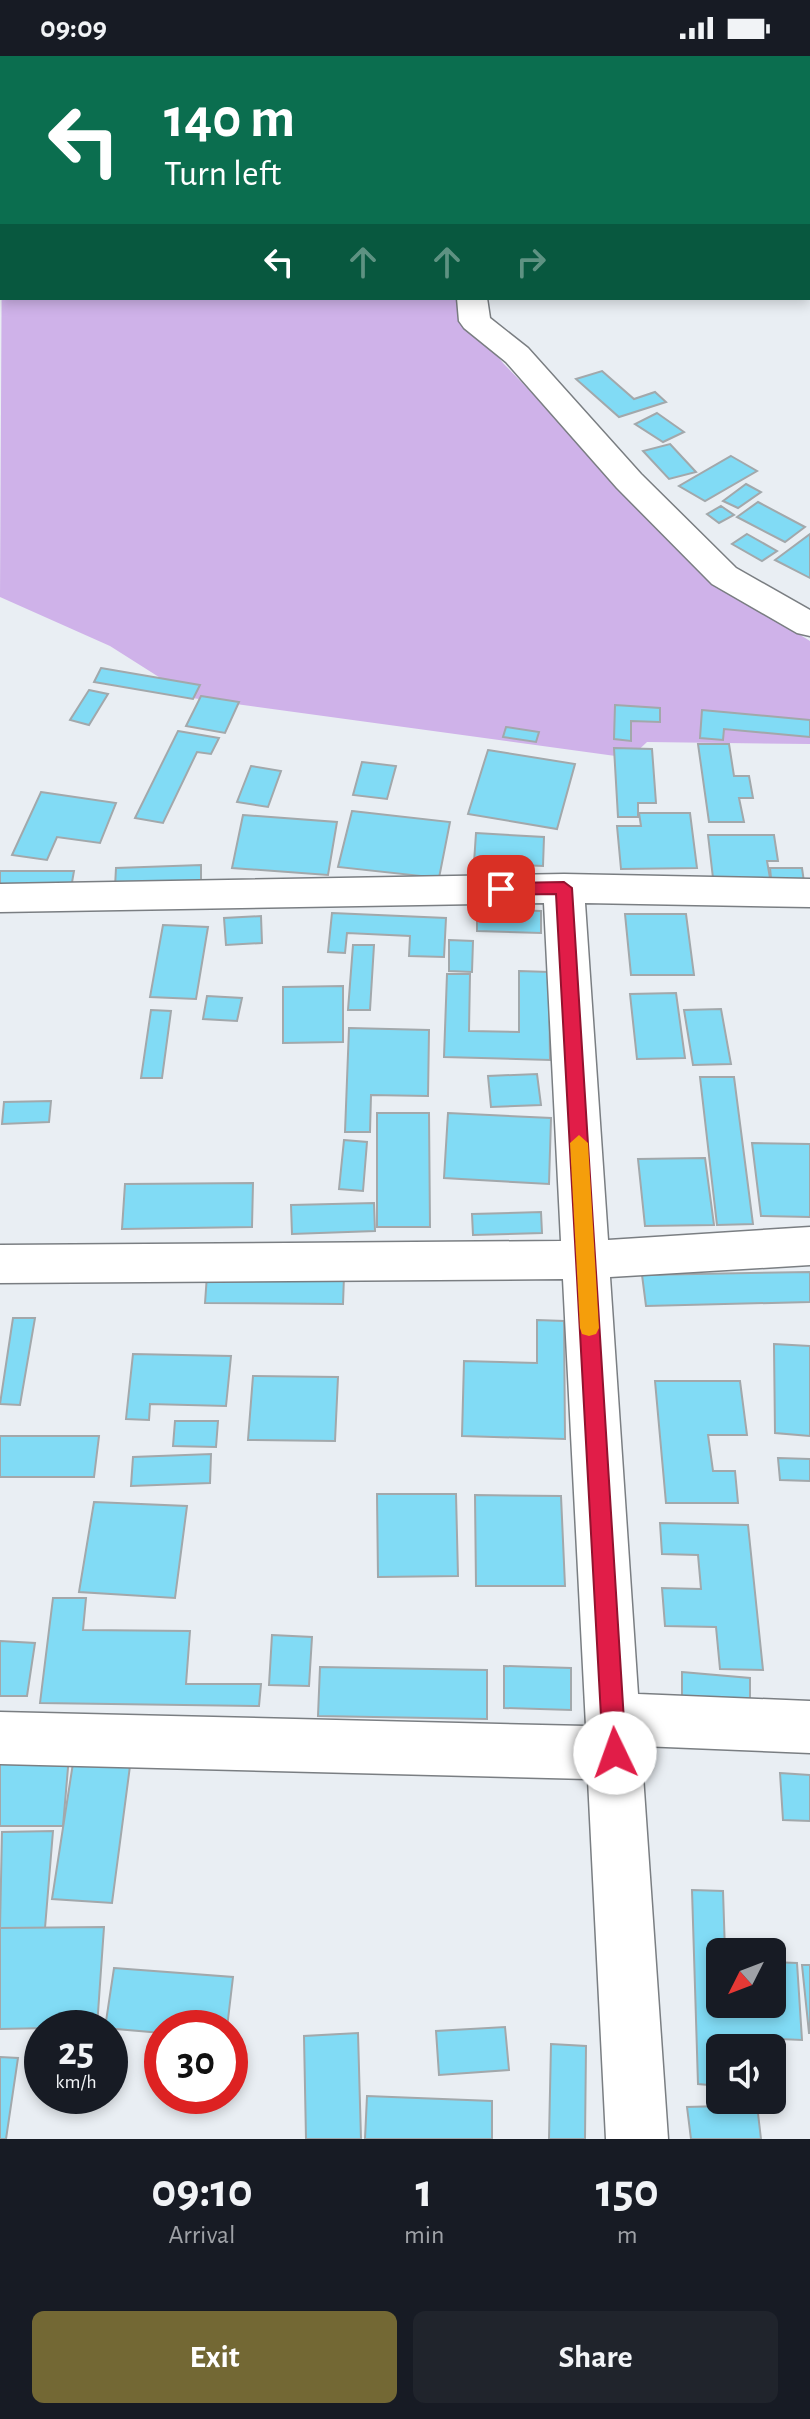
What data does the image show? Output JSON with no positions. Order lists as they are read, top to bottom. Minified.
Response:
{"north":"bottom left","page":{"status":"09:09","turn":["140 m","Turn left"],"speed":"25 km/h","limit":"30","eta":["09:10","Arrival","1","min","150","m"],"buttons":["Exit","Share"]}}
